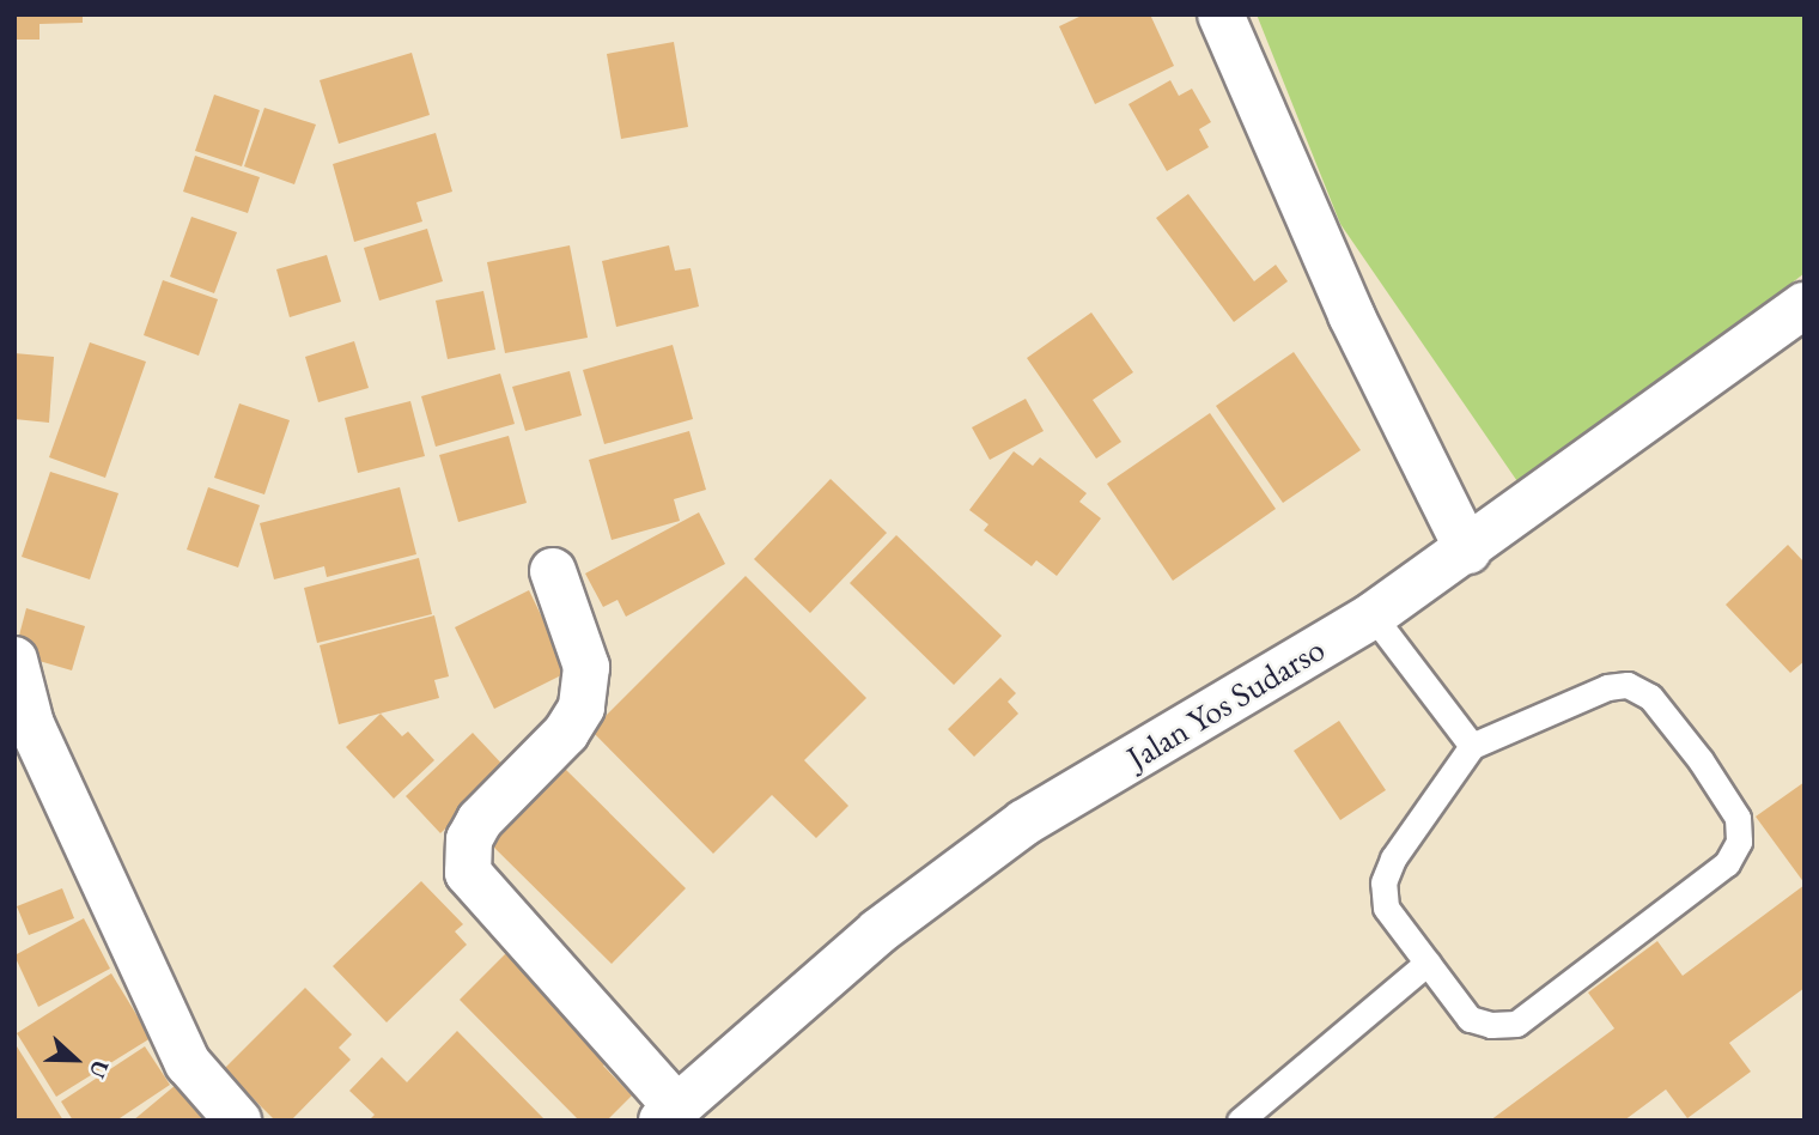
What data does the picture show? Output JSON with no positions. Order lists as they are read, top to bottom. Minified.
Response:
{"streets":{"main road":["Jalan Yos Sudarso"]},"north":"right"}
